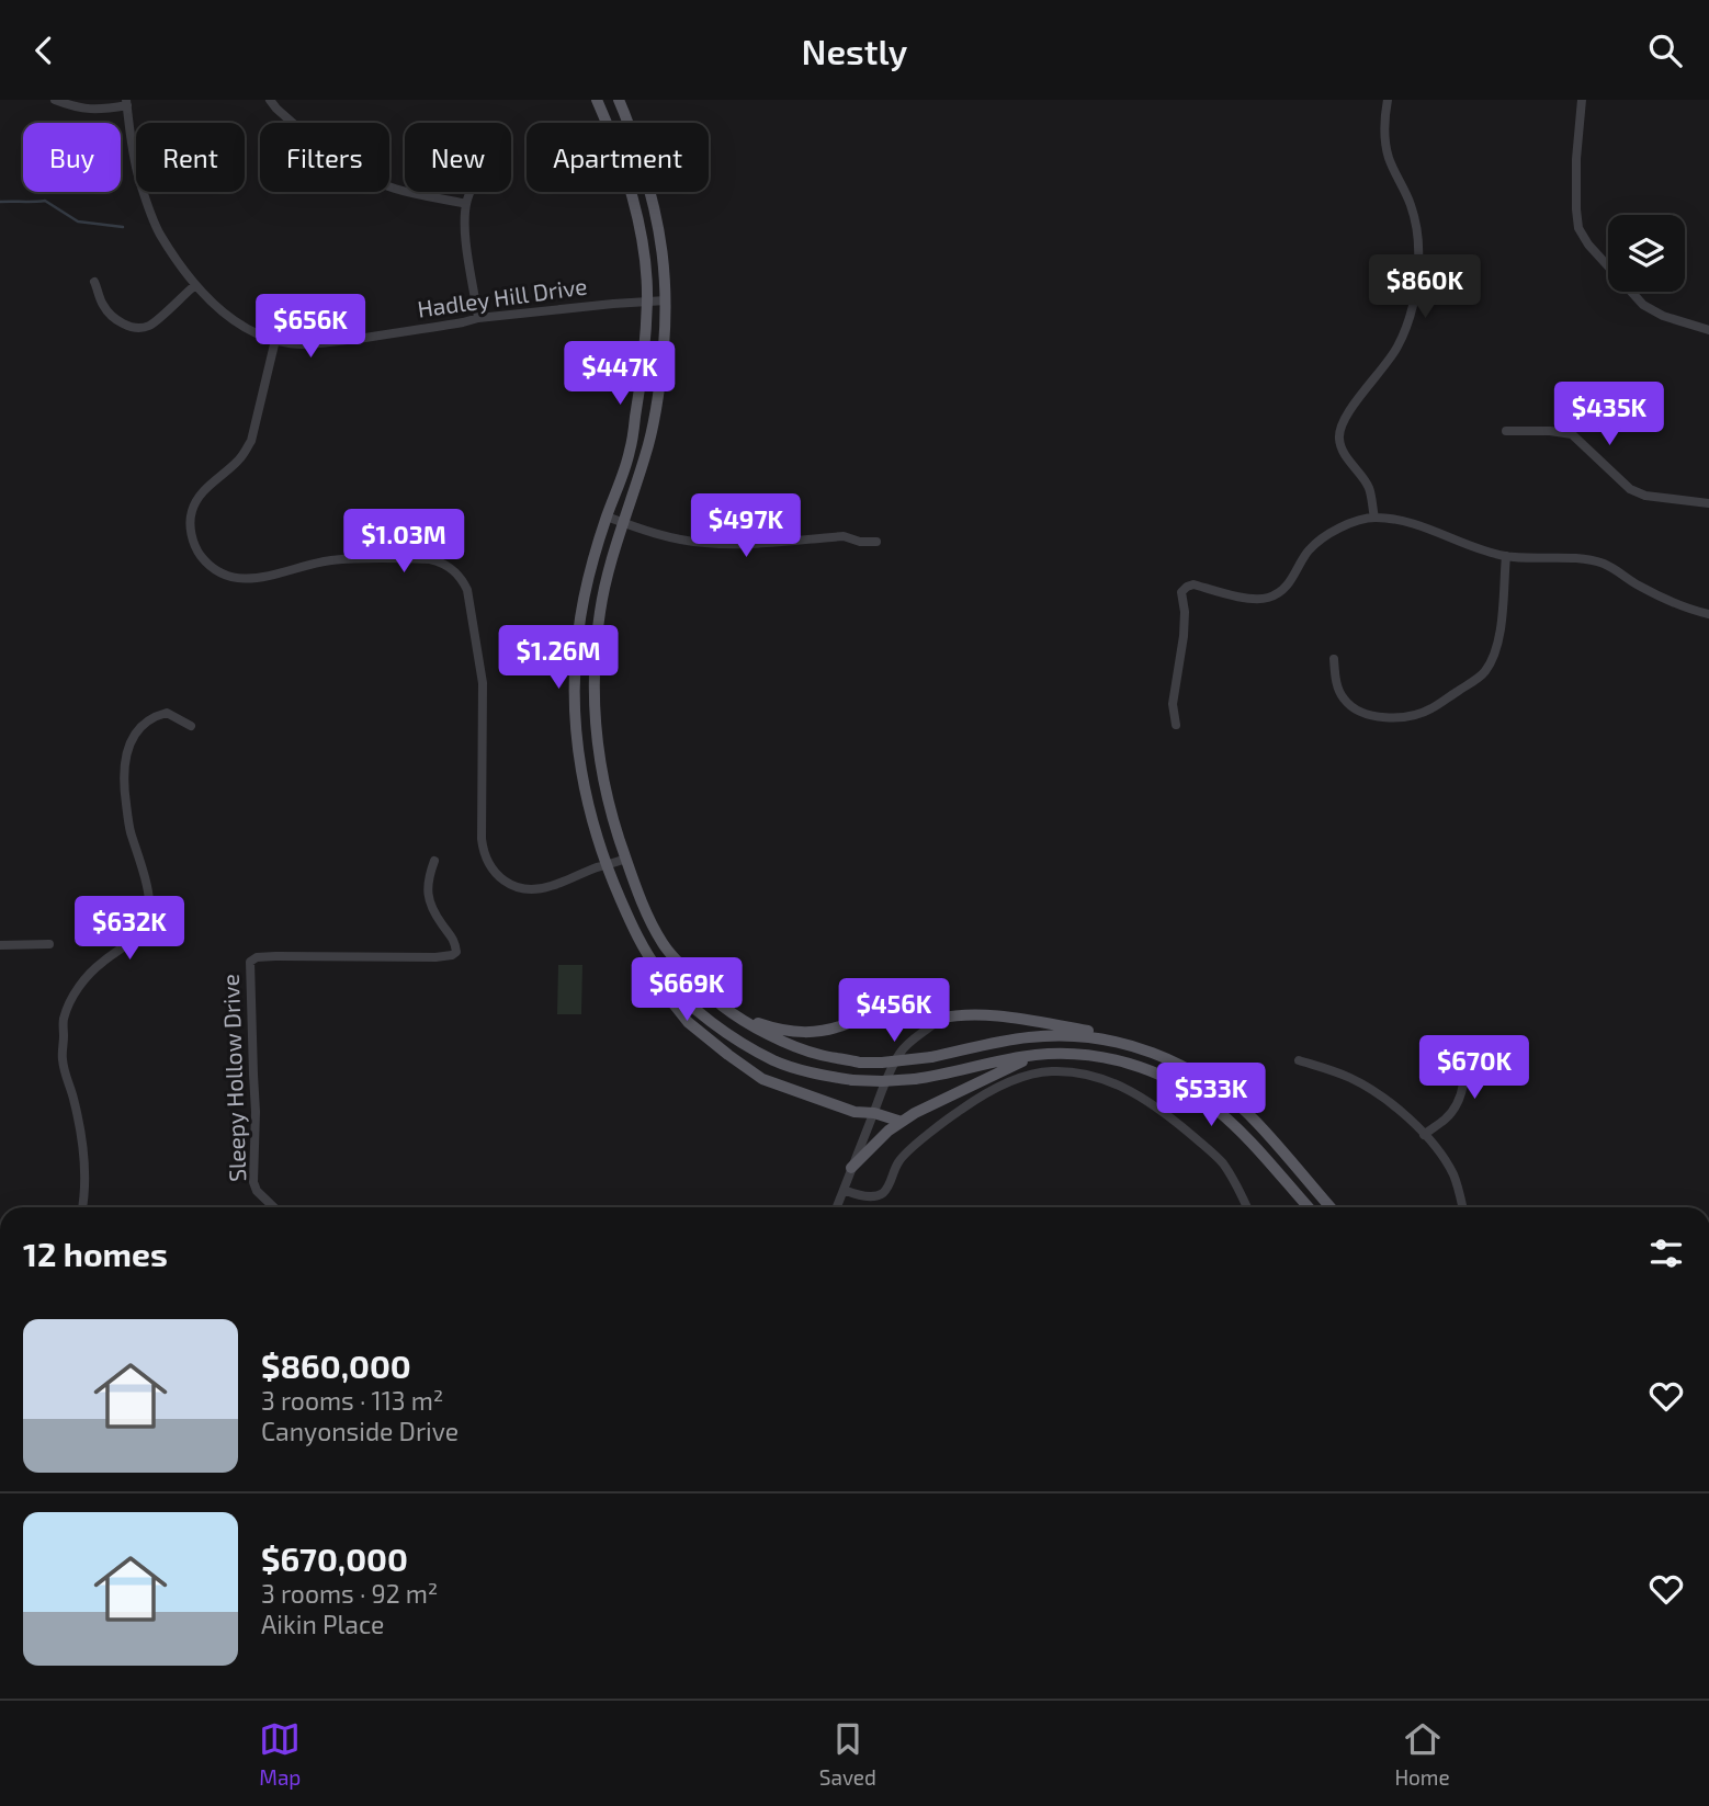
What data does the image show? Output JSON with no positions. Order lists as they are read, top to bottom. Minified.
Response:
{"streets":{"street":["Hadley Hill Drive","Sleepy Hollow Drive"]},"page":{"header":"Nestly","chip":["Buy","Rent","Filters","New","Apartment"],"price":["$860K","$656K","$447K","$435K","$497K","$1.03M","$1.26M","$632K","$669K","$456K","$670K","$533K"],"heading":"12 homes","list":[{"name":"$860,000","note":"3 rooms · 113 m² · Canyonside Drive"},{"name":"$670,000","note":"3 rooms · 92 m² · Aikin Place"}],"tabs":["Map","Saved","Home"]}}
